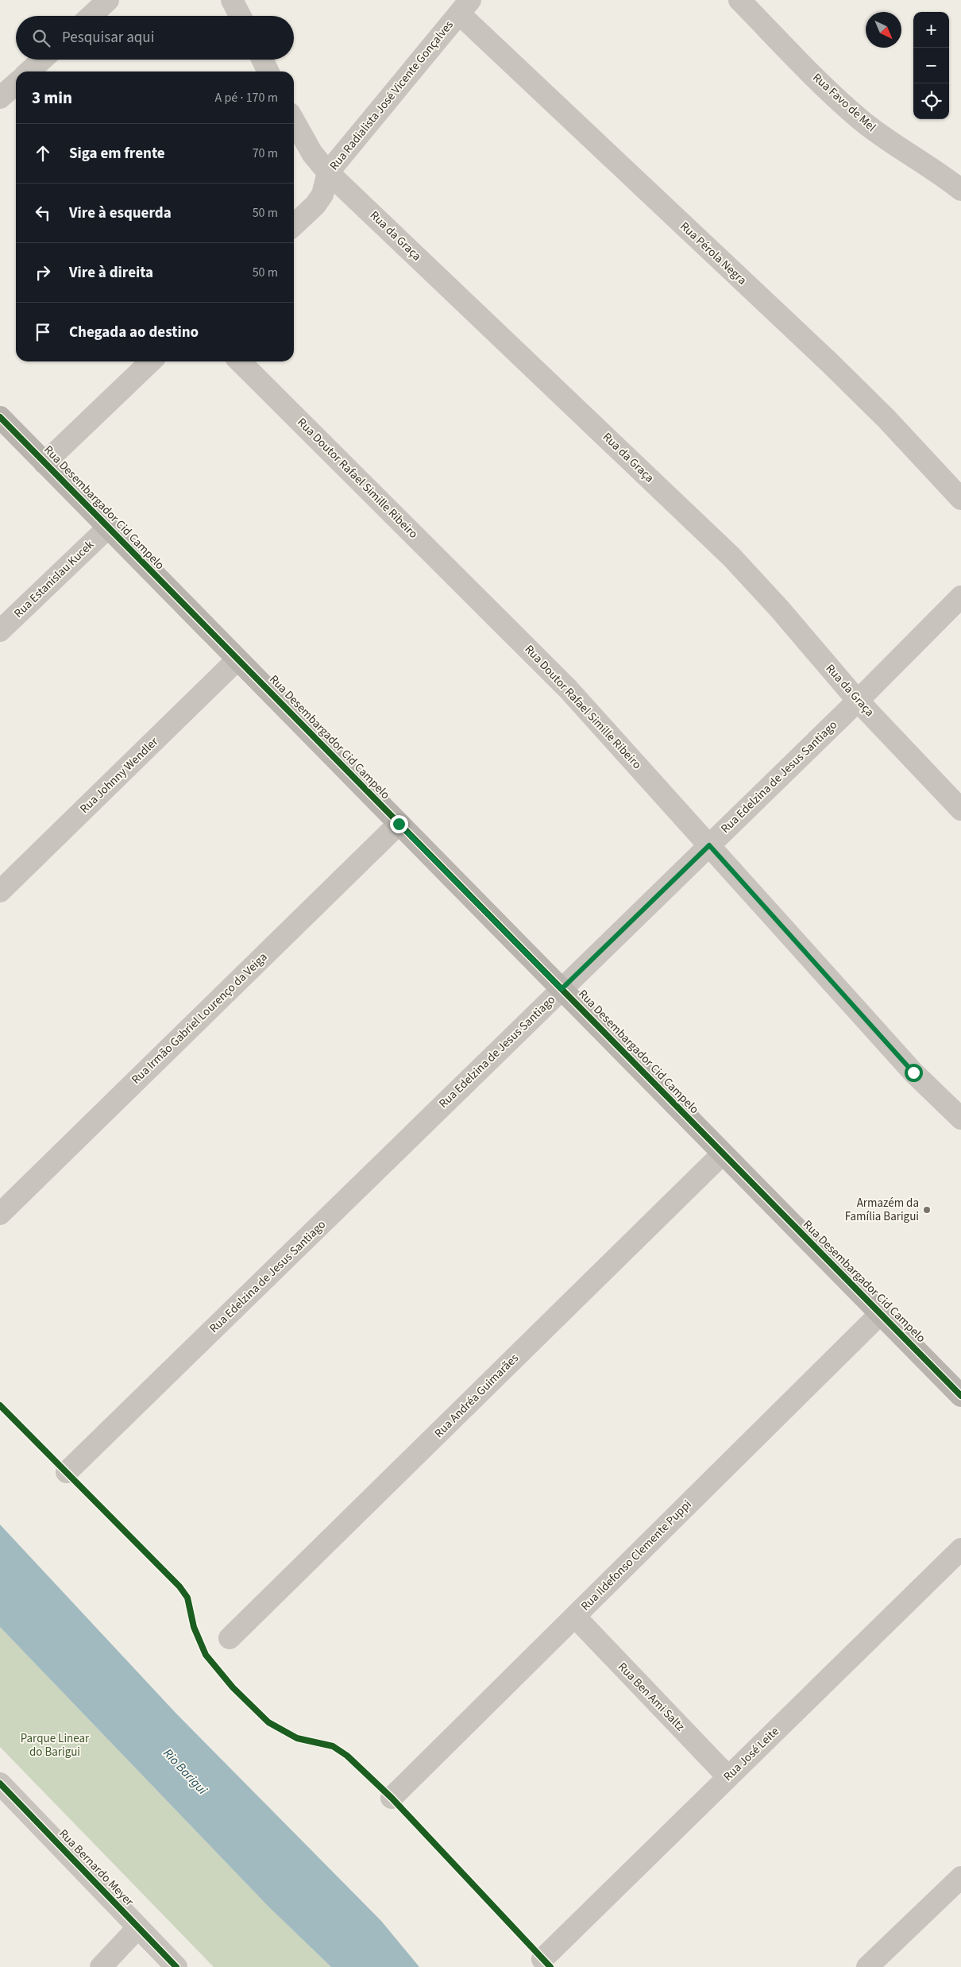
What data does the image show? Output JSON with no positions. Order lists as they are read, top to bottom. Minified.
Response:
{"streets":{"street":["Rua Radialista José Vicente Gonçalves","Rua Favo de Mel","Rua da Graça","Rua Pérola Negra","Rua Doutor Rafael Simille Ribeiro","Rua Desembargador Cid Campelo","Rua Estanislau Kucek","Rua Johnny Wendler","Rua Edelzina de Jesus Santiago","Rua Irmão Gabriel Lourenço da Veiga","Rua Andréa Guimarães","Rua Ildefonso Clemente Puppi","Rua Ben Ami Saltz","Rua José Leite","Rua Bernardo Meyer"]},"crossings":[["Rua Radialista José Vicente Gonçalves","Rua da Graça"],["Rua Radialista José Vicente Gonçalves","Rua Pérola Negra"],["Rua da Graça","Rua Edelzina de Jesus Santiago"],["Rua Doutor Rafael Simille Ribeiro","Rua Edelzina de Jesus Santiago"],["Rua Desembargador Cid Campelo","Rua Estanislau Kucek"],["Rua Desembargador Cid Campelo","Rua Johnny Wendler"],["Rua Desembargador Cid Campelo","Rua Edelzina de Jesus Santiago"],["Rua Desembargador Cid Campelo","Rua Irmão Gabriel Lourenço da Veiga"],["Rua Desembargador Cid Campelo","Rua Andréa Guimarães"],["Rua Desembargador Cid Campelo","Rua Ildefonso Clemente Puppi"],["Rua Ildefonso Clemente Puppi","Rua Ben Ami Saltz"],["Rua Ben Ami Saltz","Rua José Leite"]],"water":["Rio Barigui"],"parks":["Parque Linear do Barigui"],"places":["Armazém da Família Barigui"],"north":"bottom right","page":{"map_buttons":["+","−"],"search":"Pesquisar aqui","heading":["3 min","A pé · 170 m"],"list":[["Siga em frente","70 m"],["Vire à esquerda","50 m"],["Vire à direita","50 m"],"Chegada ao destino"]}}
